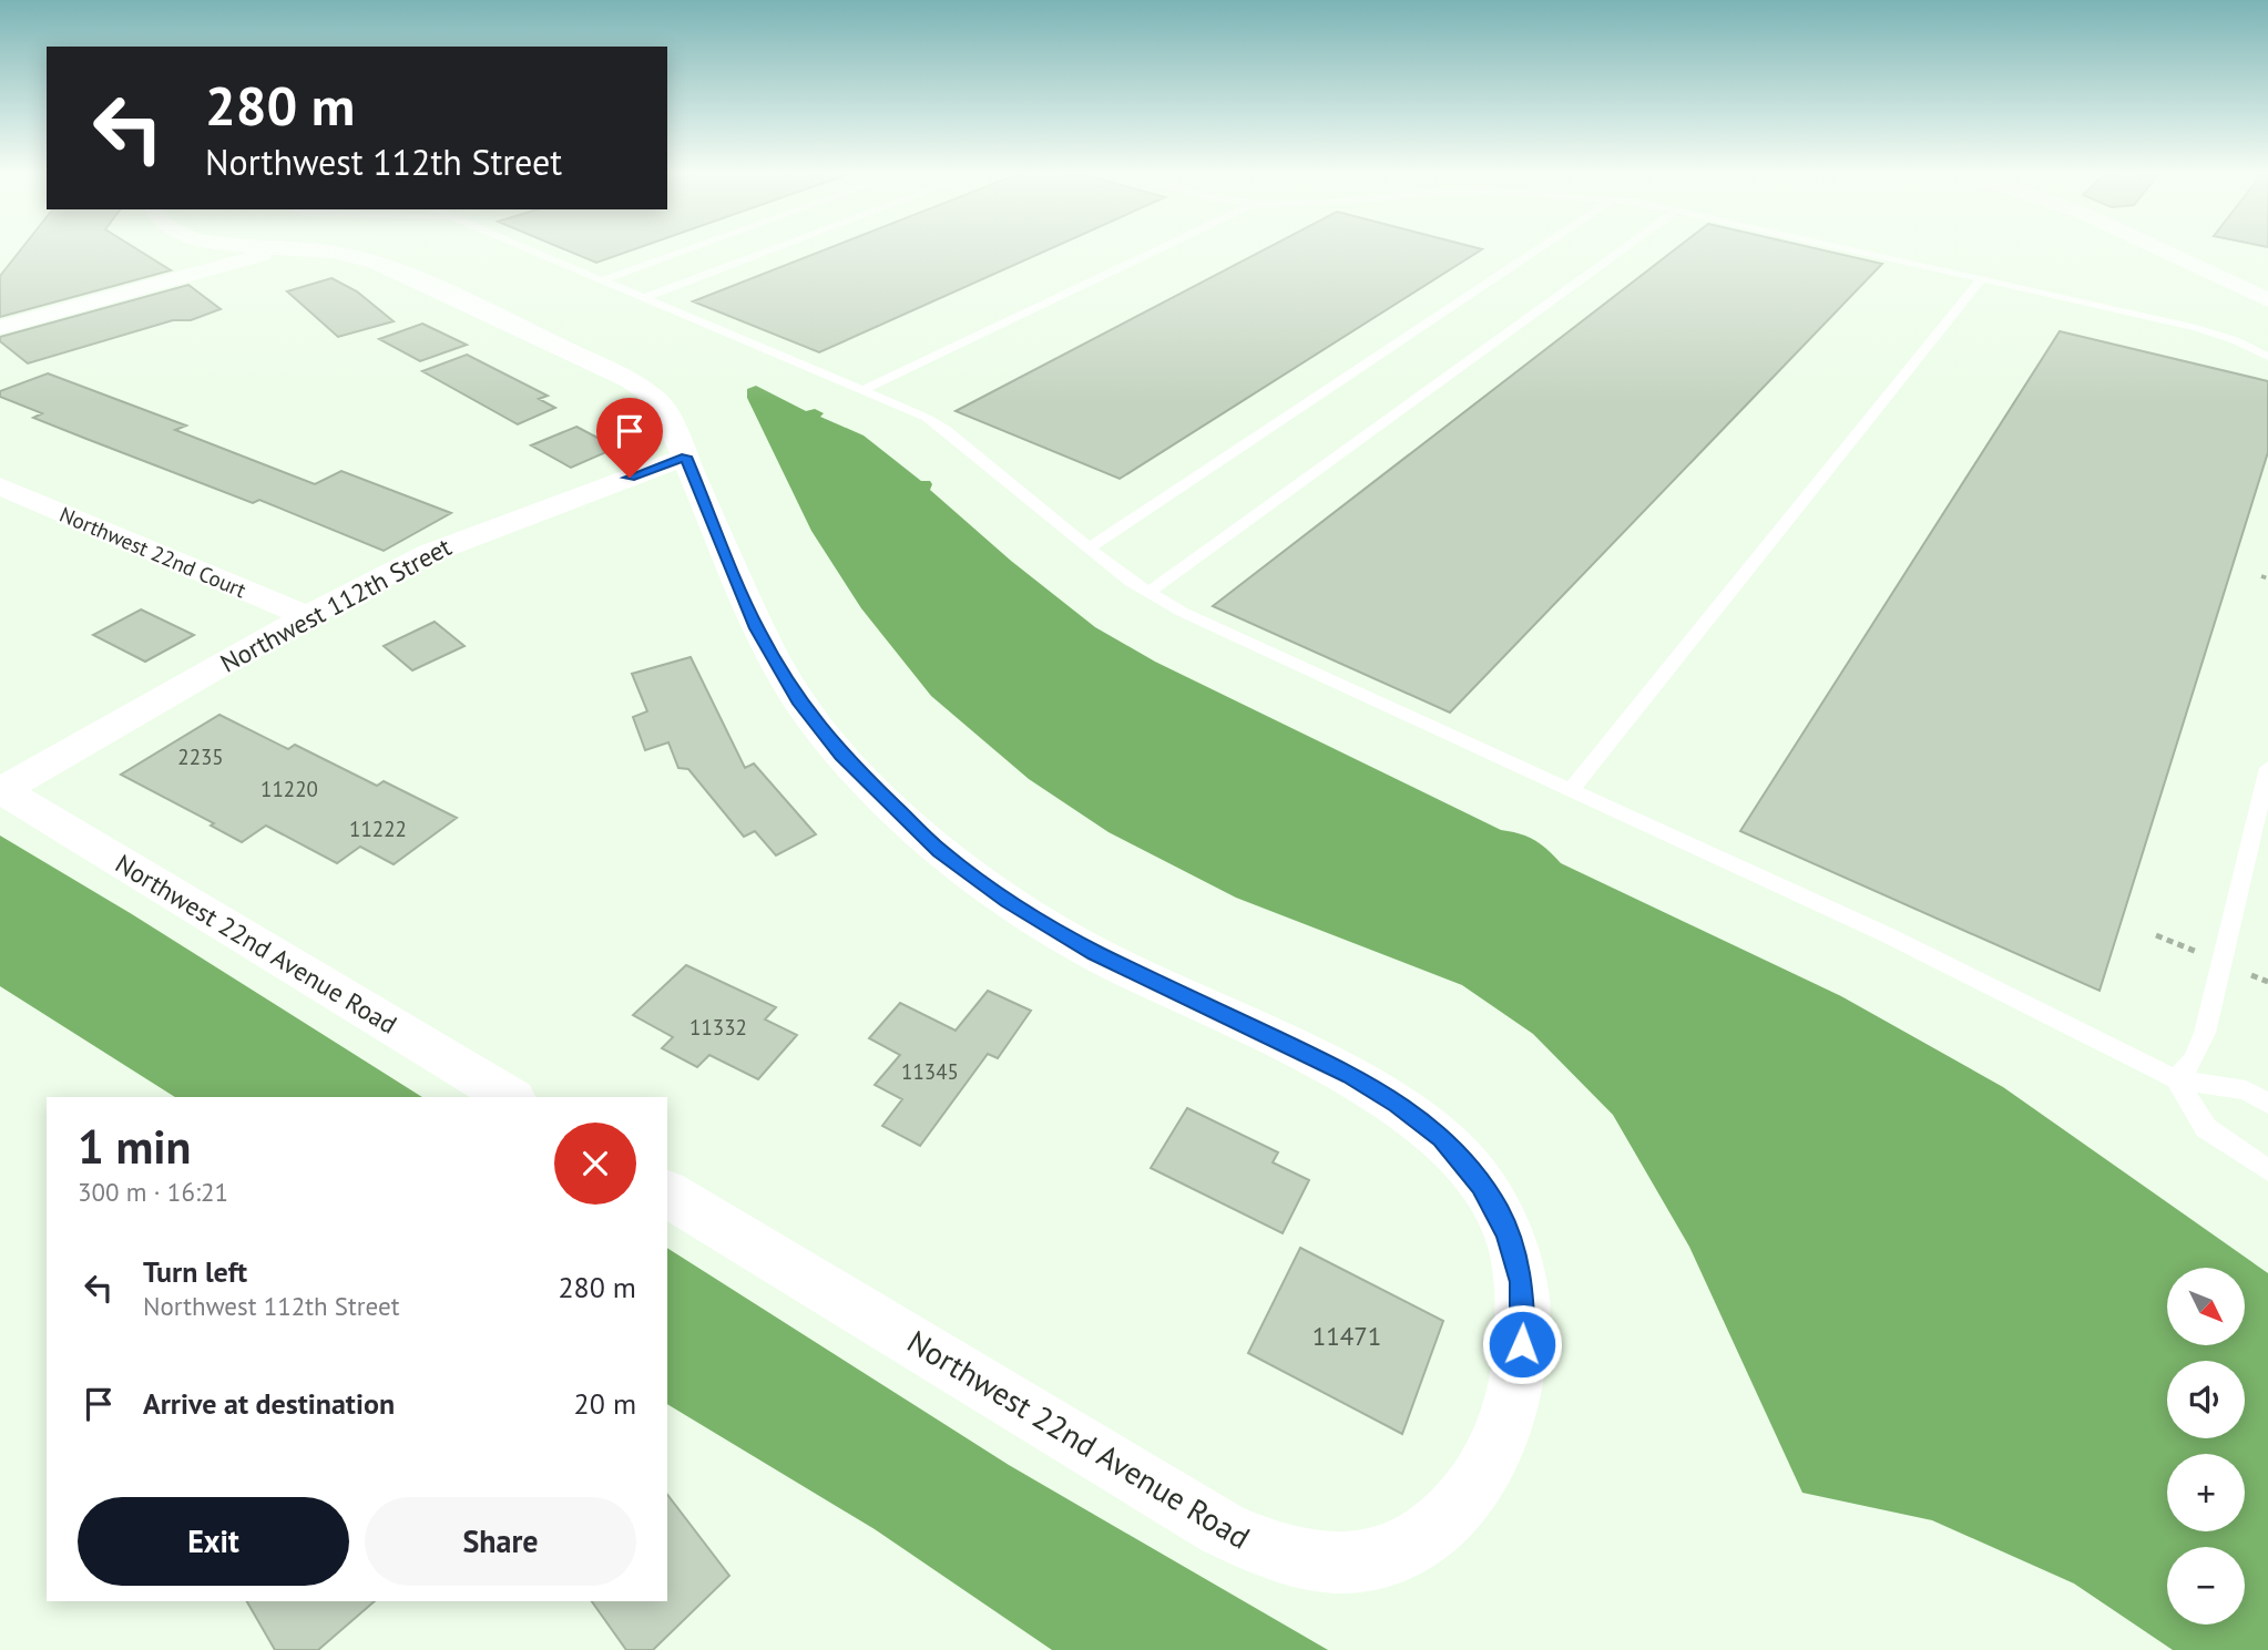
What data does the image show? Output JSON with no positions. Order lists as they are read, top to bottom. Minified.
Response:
{"streets":{"street":["Northwest 22nd Court","Northwest 112th Street","Northwest 22nd Avenue Road"]},"crossings":[["Northwest 22nd Court","Northwest 112th Street"],["Northwest 112th Street","Northwest 22nd Avenue Road"]],"house_numbers":["2235","11220","11222","11332","11345","11471"],"north":"bottom right","page":{"turn":["280 m","Northwest 112th Street"],"heading":["1 min","300 m · 16:21"],"list":[{"name":"Turn left","note":"Northwest 112th Street","value":"280 m"},{"name":"Arrive at destination","value":"20 m"}],"map_buttons":["+","−"],"buttons":["Exit","Share"]}}
